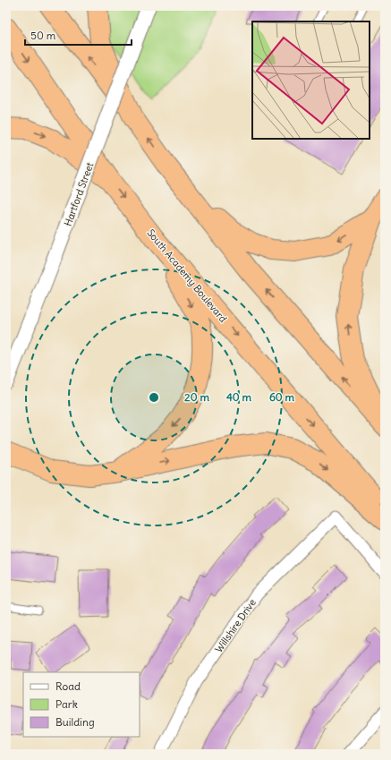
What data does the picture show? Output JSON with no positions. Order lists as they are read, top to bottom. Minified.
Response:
{"streets":{"highway":["South Academy Boulevard"],"street":["Hartford Street","Willshire Drive"]},"legend":["Road","Park","Building"],"scale_bar":"50 m","rings":["20 m","40 m","60 m"]}
